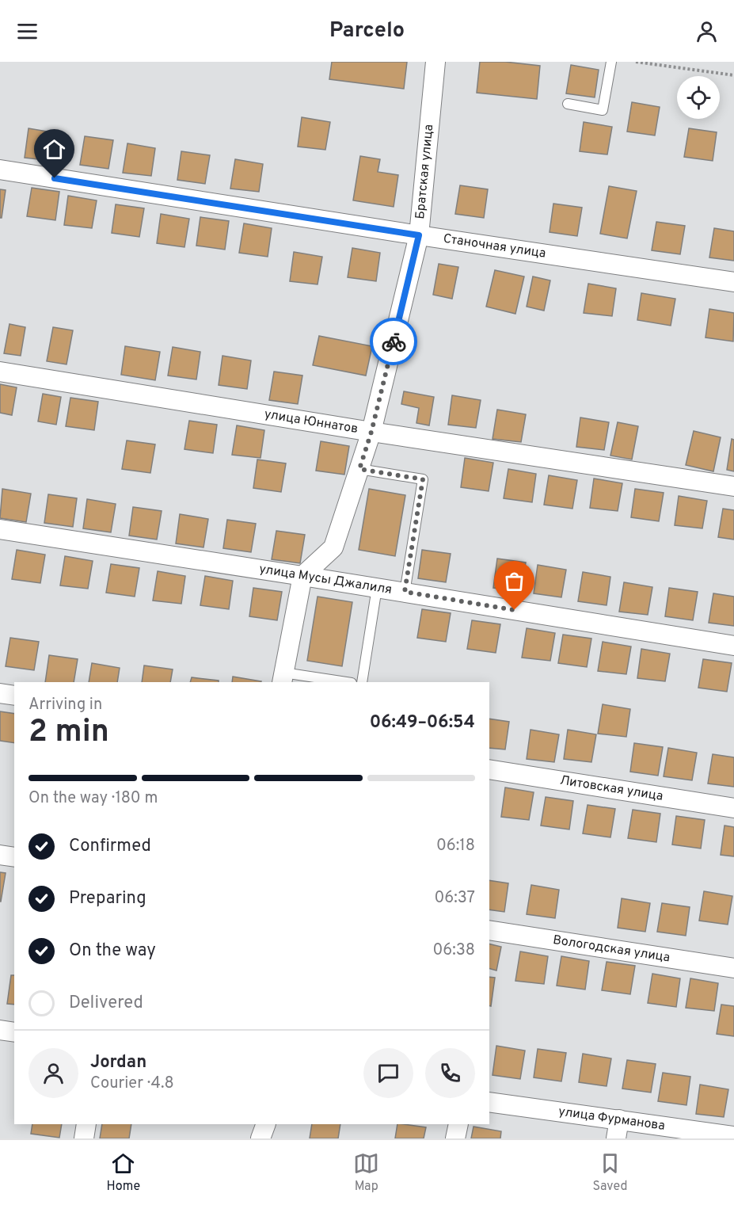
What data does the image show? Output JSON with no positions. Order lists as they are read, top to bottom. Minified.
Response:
{"streets":{"street":["Братская улица","Станочная улица","улица Юннатов","улица Мусы Джалиля","Литовская улица","Вологодская улица","улица Фурманова"]},"crossings":[["Братская улица","Станочная улица"],["Братская улица","улица Юннатов"],["Братская улица","улица Мусы Джалиля"]],"page":{"header":"Parcelo","heading":["2 min","Arriving in","06:49–06:54"],"panel":["Jordan","Courier · 4.8"],"bar":"On the way · 180 m","list":[["Confirmed","06:18"],["Preparing","06:37"],["On the way","06:38"],"Delivered"],"tabs":["Home","Map","Saved"]}}
